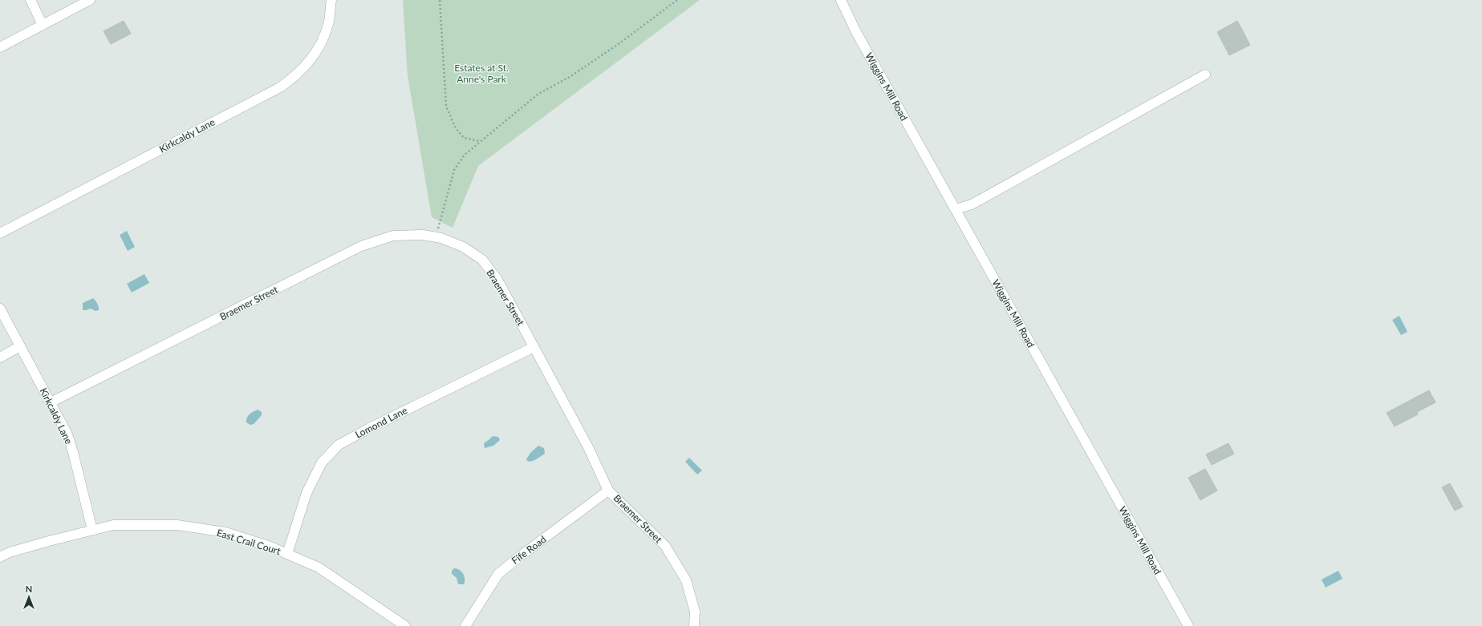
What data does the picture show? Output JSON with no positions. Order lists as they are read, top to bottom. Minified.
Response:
{"streets":{"street":["Wiggins Mill Road","Kirkcaldy Lane","Braemer Street","Lomond Lane","East Crail Court","Fife Road"]},"crossings":[["Kirkcaldy Lane","Braemer Street"],["Kirkcaldy Lane","East Crail Court"],["Braemer Street","Lomond Lane"],["Braemer Street","Fife Road"],["Lomond Lane","East Crail Court"]],"parks":["Estates at St. Anne's Park"],"north":"top"}
